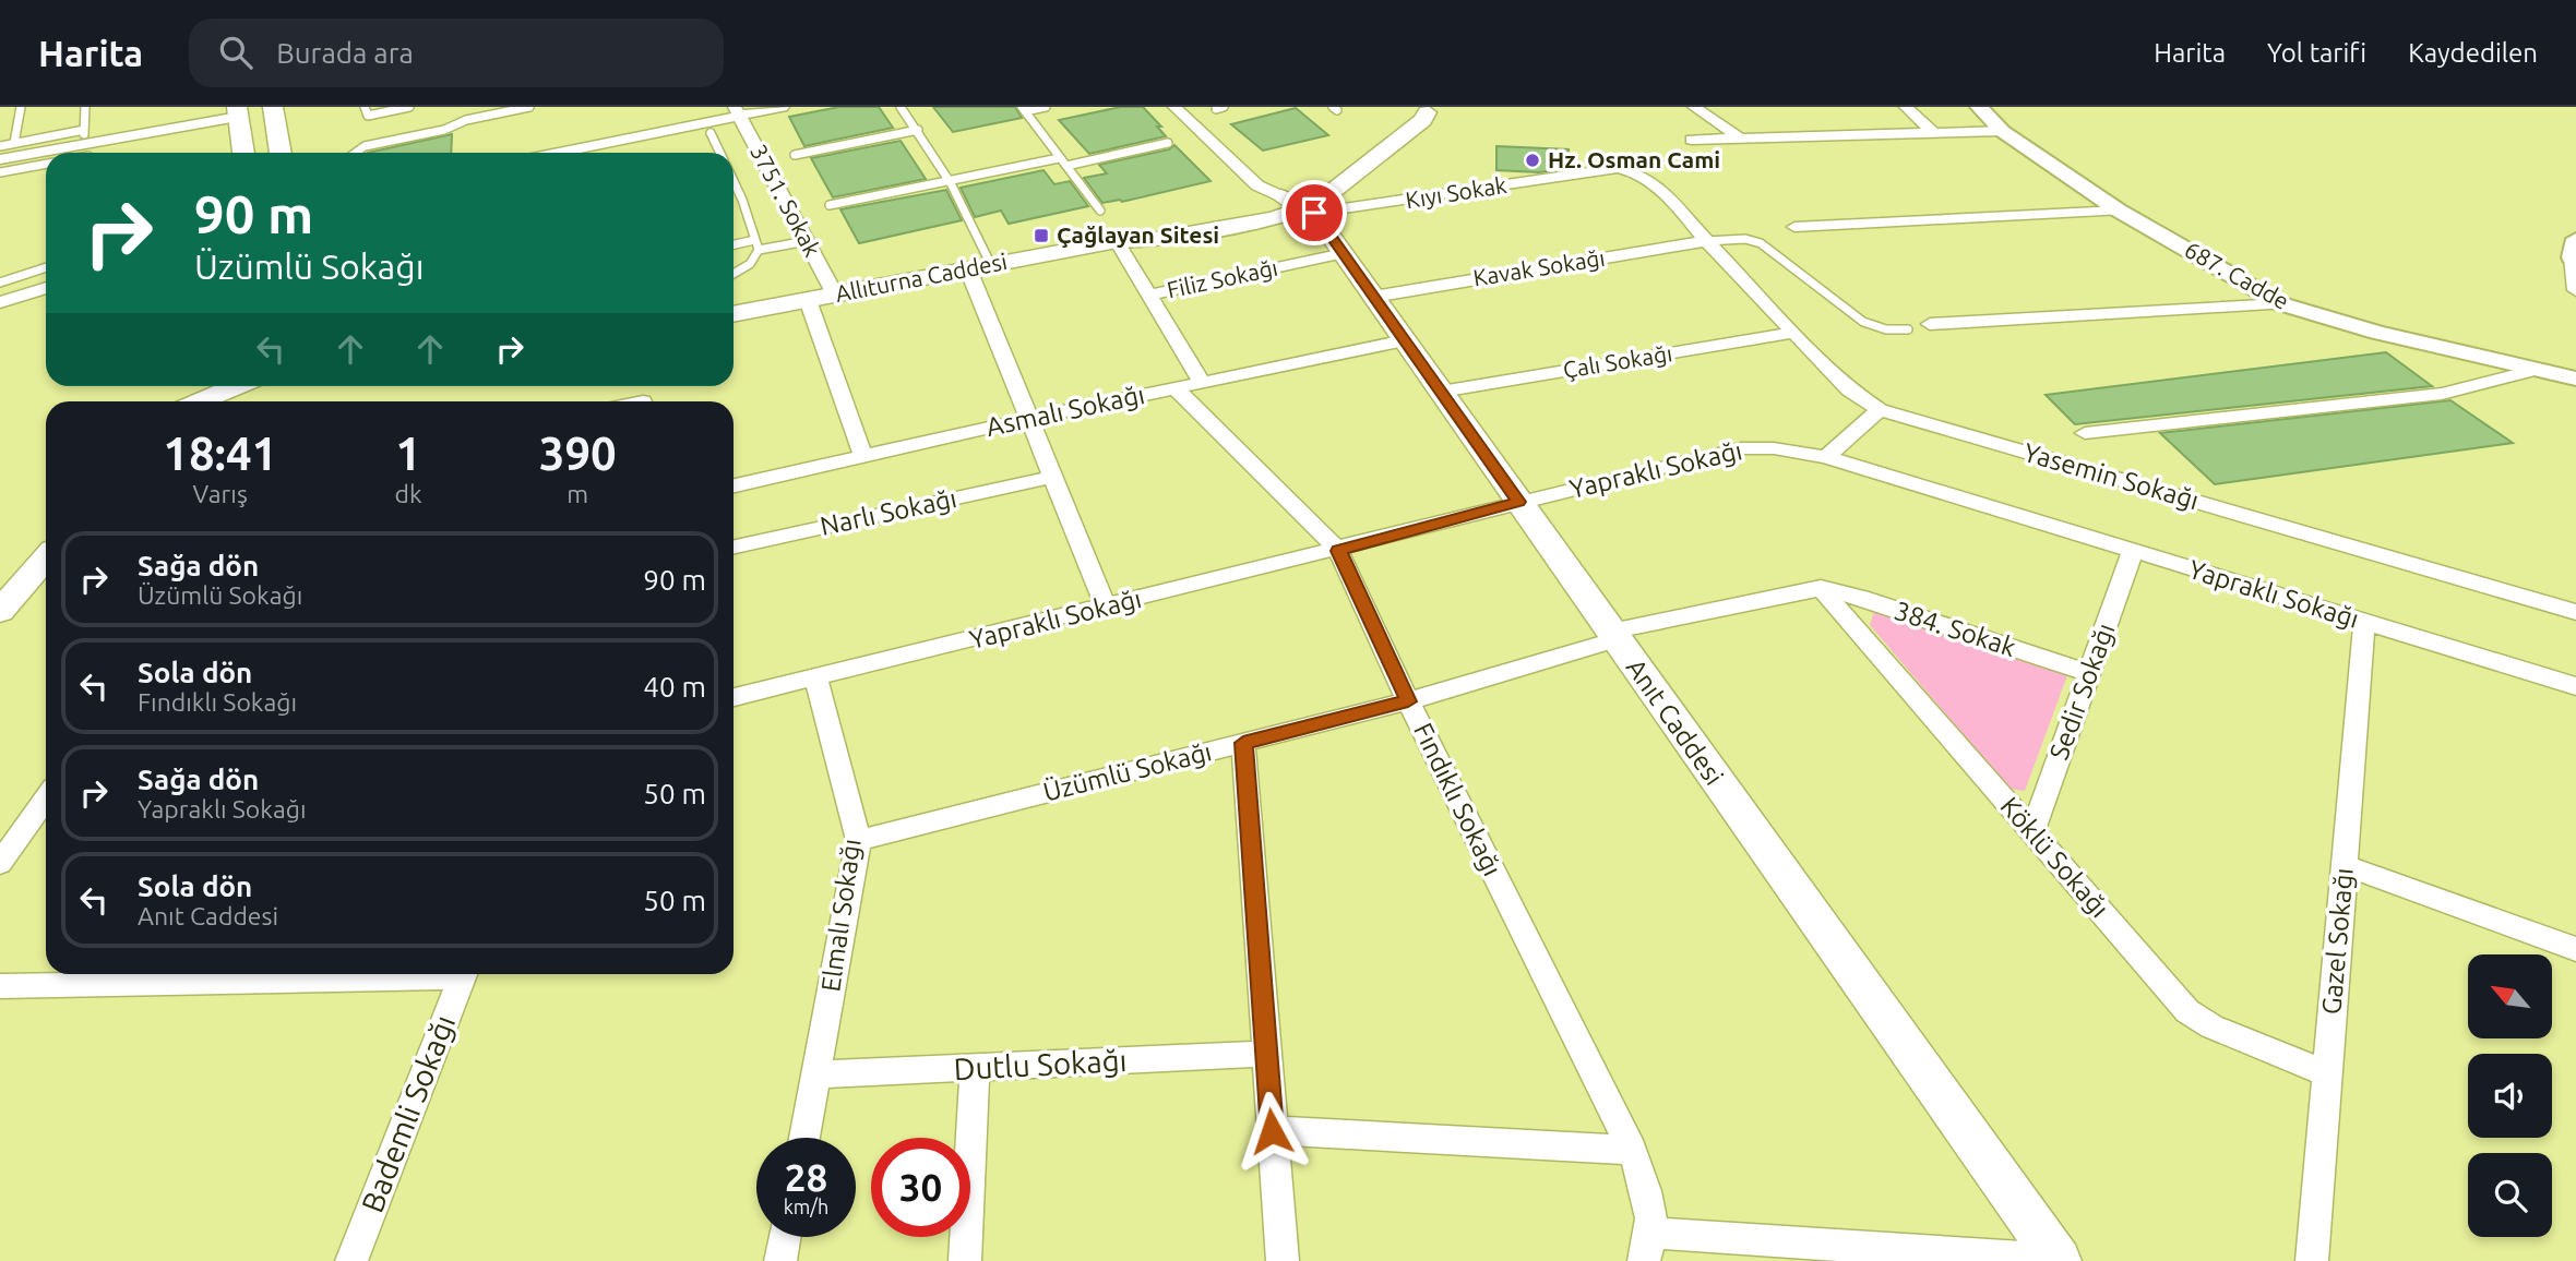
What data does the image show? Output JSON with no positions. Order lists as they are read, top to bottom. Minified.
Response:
{"streets":{"main road":["Allıturna Caddesi","Anıt Caddesi"],"street":["Kıyı Sokak","3751. Sokak","Kavak Sokağı","687. Cadde","Filiz Sokağı","Çalı Sokağı","Asmalı Sokağı","Yapraklı Sokağı","Yasemin Sokağı","Narlı Sokağı","384. Sokak","Sedir Sokağı","Üzümlü Sokağı","Fındıklı Sokağı","Köklü Sokağı","Elmalı Sokağı","Gazel Sokağı","Dutlu Sokağı","Bademli Sokağı"]},"crossings":[["Kıyı Sokak","Kavak Sokağı"],["Kıyı Sokak","Allıturna Caddesi"],["Kıyı Sokak","Yasemin Sokağı"],["Kıyı Sokak","Anıt Caddesi"],["3751. Sokak","Allıturna Caddesi"],["Kavak Sokağı","Yasemin Sokağı"],["Kavak Sokağı","Anıt Caddesi"],["Allıturna Caddesi","Anıt Caddesi"],["Filiz Sokağı","Anıt Caddesi"],["Çalı Sokağı","Yasemin Sokağı"],["Çalı Sokağı","Anıt Caddesi"],["Asmalı Sokağı","Anıt Caddesi"],["Asmalı Sokağı","Fındıklı Sokağı"],["Yapraklı Sokağı","Sedir Sokağı"],["Yapraklı Sokağı","Anıt Caddesi"],["Yapraklı Sokağı","Fındıklı Sokağı"],["Yapraklı Sokağı","Elmalı Sokağı"],["Yapraklı Sokağı","Gazel Sokağı"],["384. Sokak","Sedir Sokağı"],["384. Sokak","Üzümlü Sokağı"],["384. Sokak","Köklü Sokağı"],["Sedir Sokağı","Köklü Sokağı"],["Anıt Caddesi","Üzümlü Sokağı"],["Üzümlü Sokağı","Fındıklı Sokağı"],["Üzümlü Sokağı","Köklü Sokağı"],["Üzümlü Sokağı","Elmalı Sokağı"],["Köklü Sokağı","Gazel Sokağı"],["Elmalı Sokağı","Dutlu Sokağı"]],"places":{"other":["Hz. Osman Cami"],"transit":["Çağlayan Sitesi"]},"north":"top left","page":{"header":"Harita","search":"Burada ara","nav":["Harita","Yol tarifi","Kaydedilen"],"turn":["90 m","Üzümlü Sokağı"],"eta":["18:41","Varış","1","dk","390","m"],"list":[{"name":"Sağa dön","note":"Üzümlü Sokağı","value":"90 m"},{"name":"Sola dön","note":"Fındıklı Sokağı","value":"40 m"},{"name":"Sağa dön","note":"Yapraklı Sokağı","value":"50 m"},{"name":"Sola dön","note":"Anıt Caddesi","value":"50 m"}],"speed":"28 km/h","limit":"30"}}
